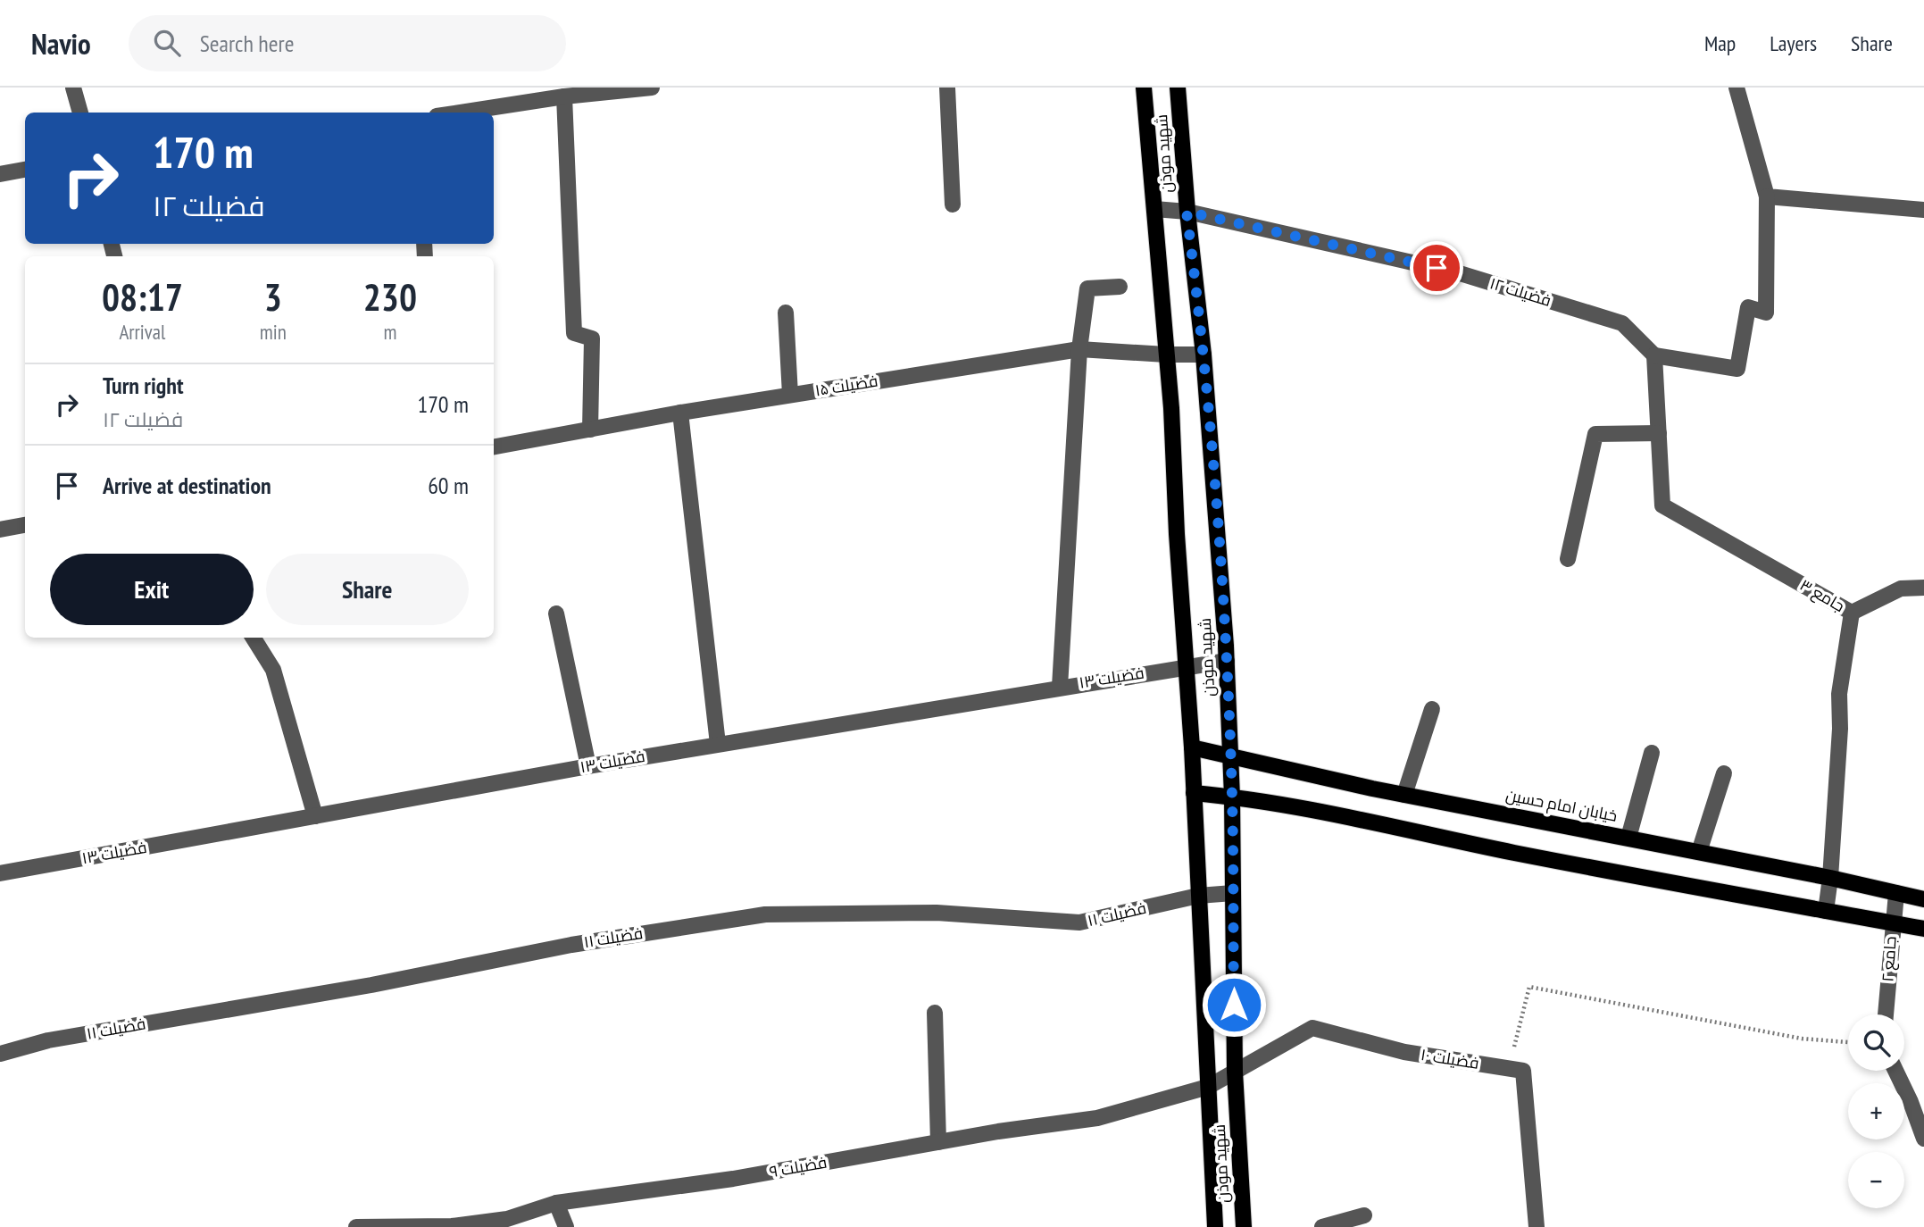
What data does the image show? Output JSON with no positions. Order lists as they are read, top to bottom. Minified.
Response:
{"streets":{"main road":["شهید موذن","خیابان امام حسین"],"street":["فضیلت ۱۲","فضیلت ۱۵","جامع ۳","فضیلت ۱۳","فضیلت ۱۱","جامع ۲","فضیلت ۱۰","فضیلت ۹"]},"crossings":[["شهید موذن","فضیلت ۱۲"],["شهید موذن","فضیلت ۱۵"],["شهید موذن","فضیلت ۱۳"],["شهید موذن","خیابان امام حسین"],["شهید موذن","فضیلت ۱۱"],["شهید موذن","فضیلت ۱۰"],["شهید موذن","فضیلت ۹"],["فضیلت ۱۲","جامع ۳"],["جامع ۳","خیابان امام حسین"],["خیابان امام حسین","جامع ۲"],["فضیلت ۱۰","فضیلت ۹"]],"page":{"header":"Navio","search":"Search here","nav":["Map","Layers","Share"],"turn":["170 m","فضیلت ۱۲"],"eta":["08:17","Arrival","3","min","230","m"],"list":[{"name":"Turn right","note":"فضیلت ۱۲","value":"170 m"},{"name":"Arrive at destination","value":"60 m"}],"buttons":["Exit","Share"],"map_buttons":["+","−"]}}
